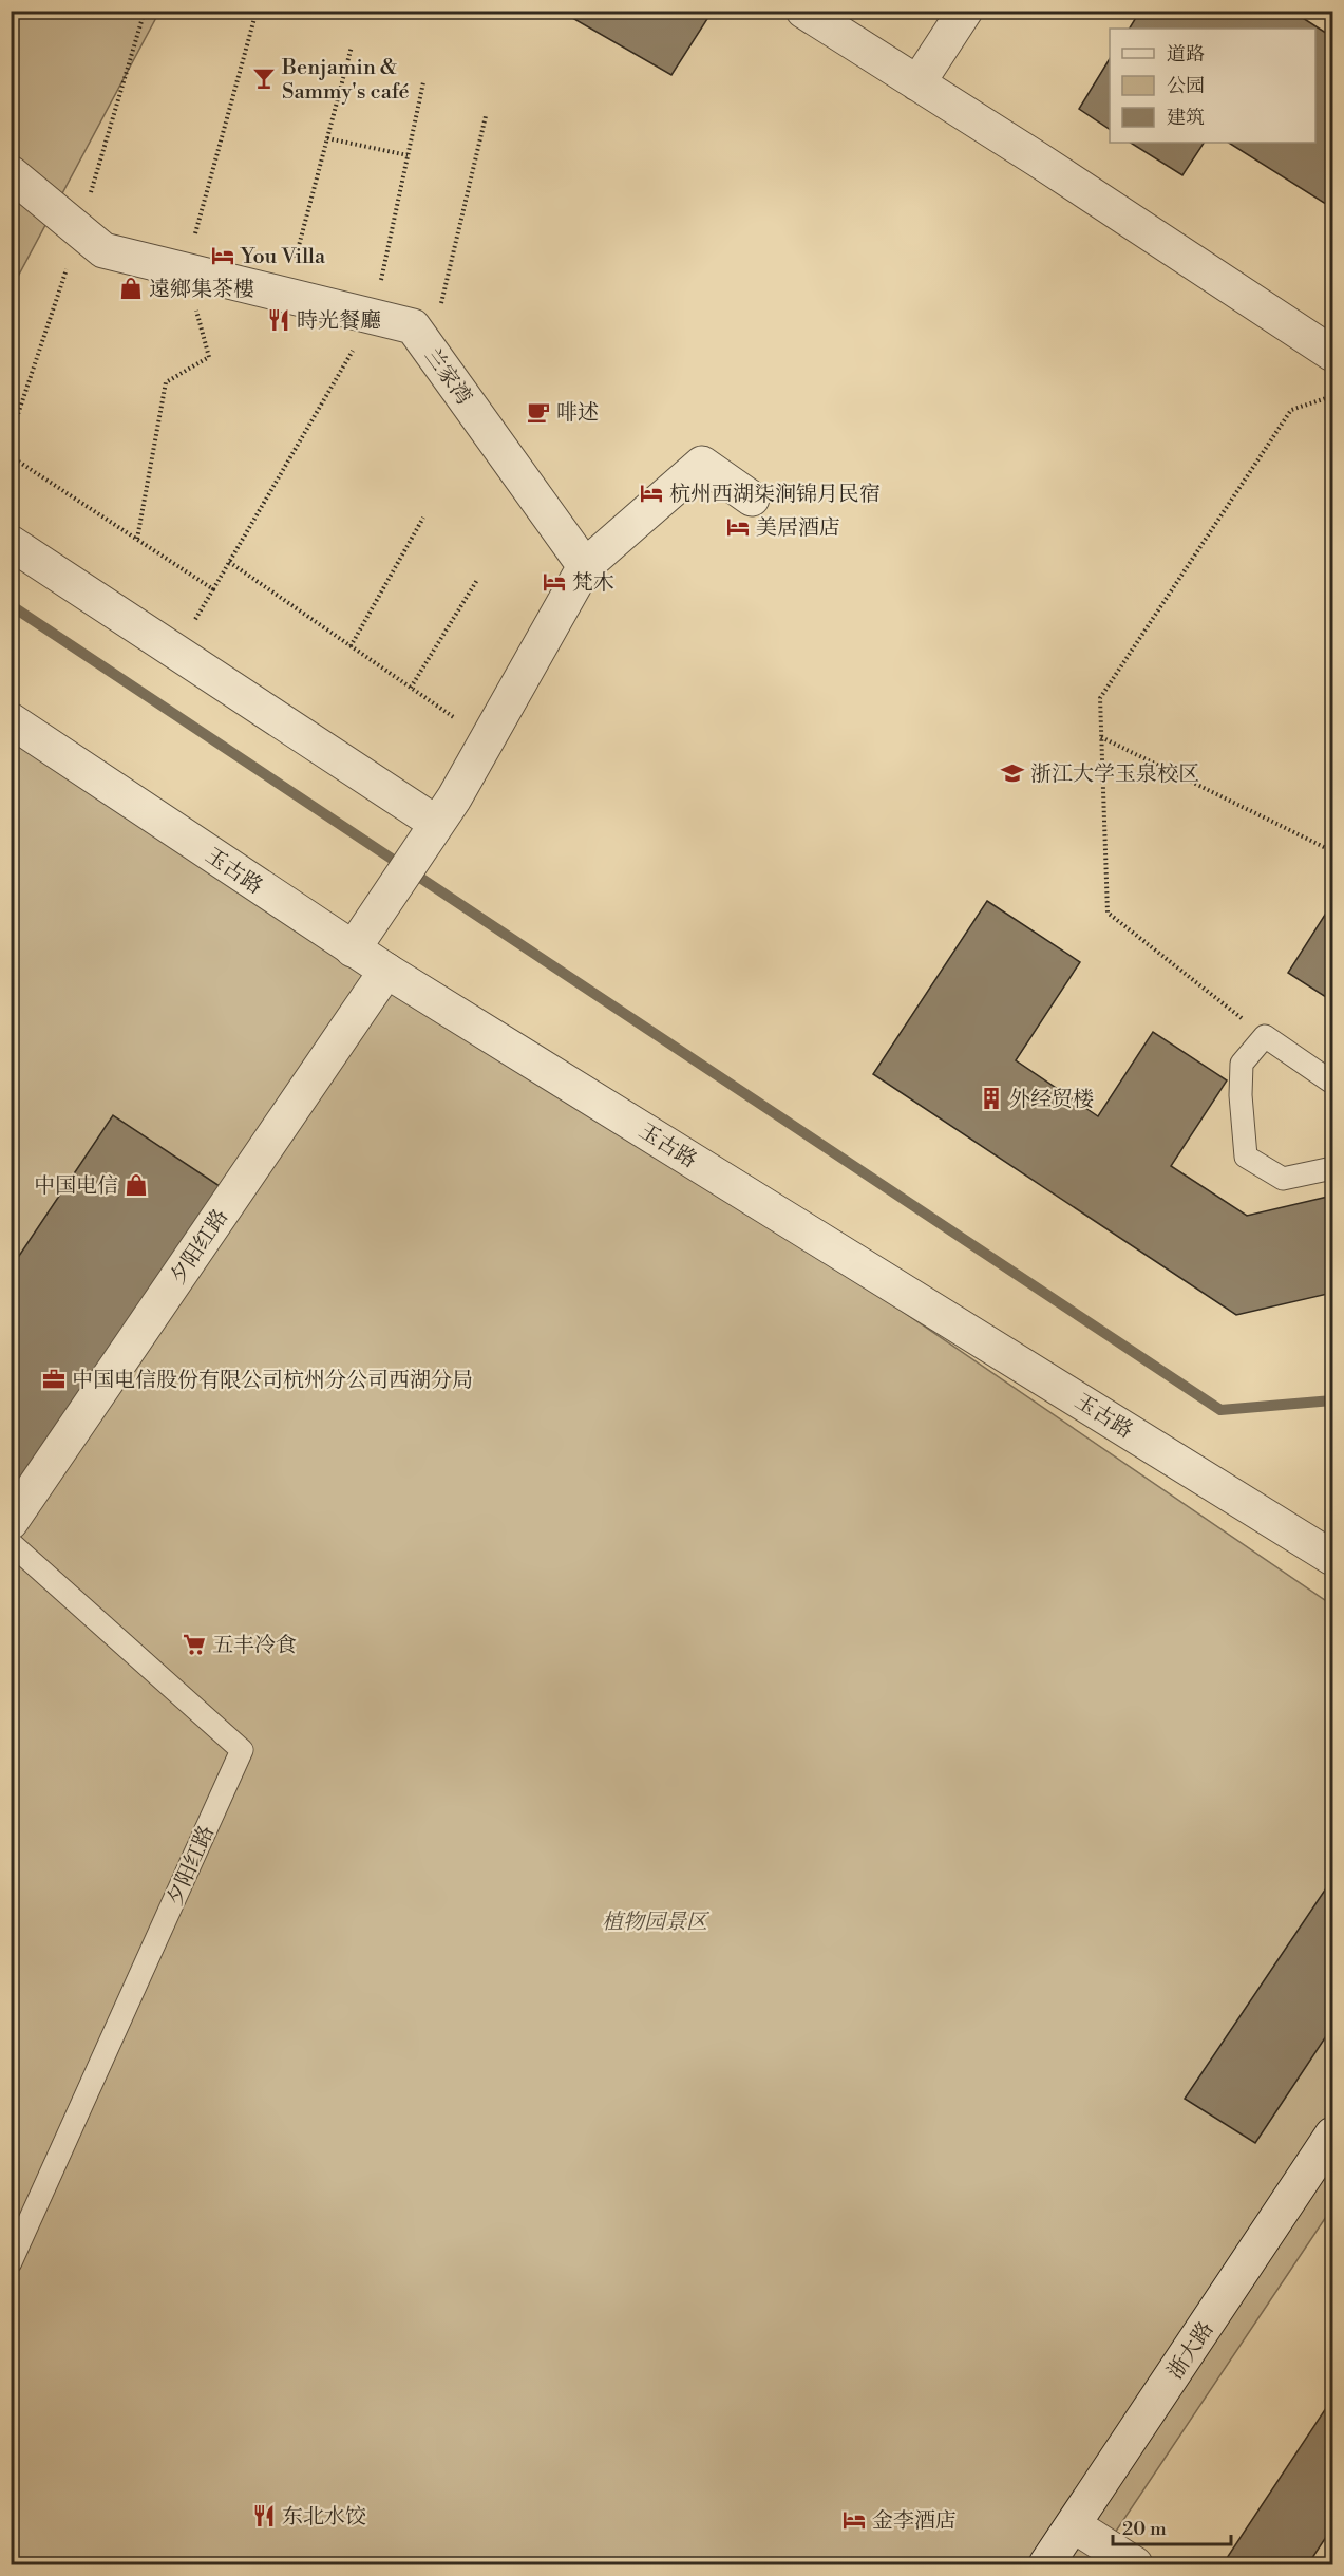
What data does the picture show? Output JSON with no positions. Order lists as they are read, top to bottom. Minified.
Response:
{"streets":{"street":["兰家湾","玉古路","夕阳红路","浙大路"]},"crossings":[["玉古路","夕阳红路"]],"parks":["植物园景区"],"places":{"bar":["Benjamin & Sammy's café"],"hotel":["You Villa","杭州西湖柒涧锦月民宿","美居酒店","梵木","金李酒店"],"shop":["遠鄉集茶樓","中国电信"],"restaurant":["時光餐廳","东北水饺"],"cafe":["啡述"],"school or university":["浙江大学玉泉校区"],"building":["外经贸楼"],"office":["中国电信股份有限公司杭州分公司西湖分局"],"supermarket":["五丰冷食"]},"legend":["道路","公园","建筑"],"scale_bar":"20 m"}
